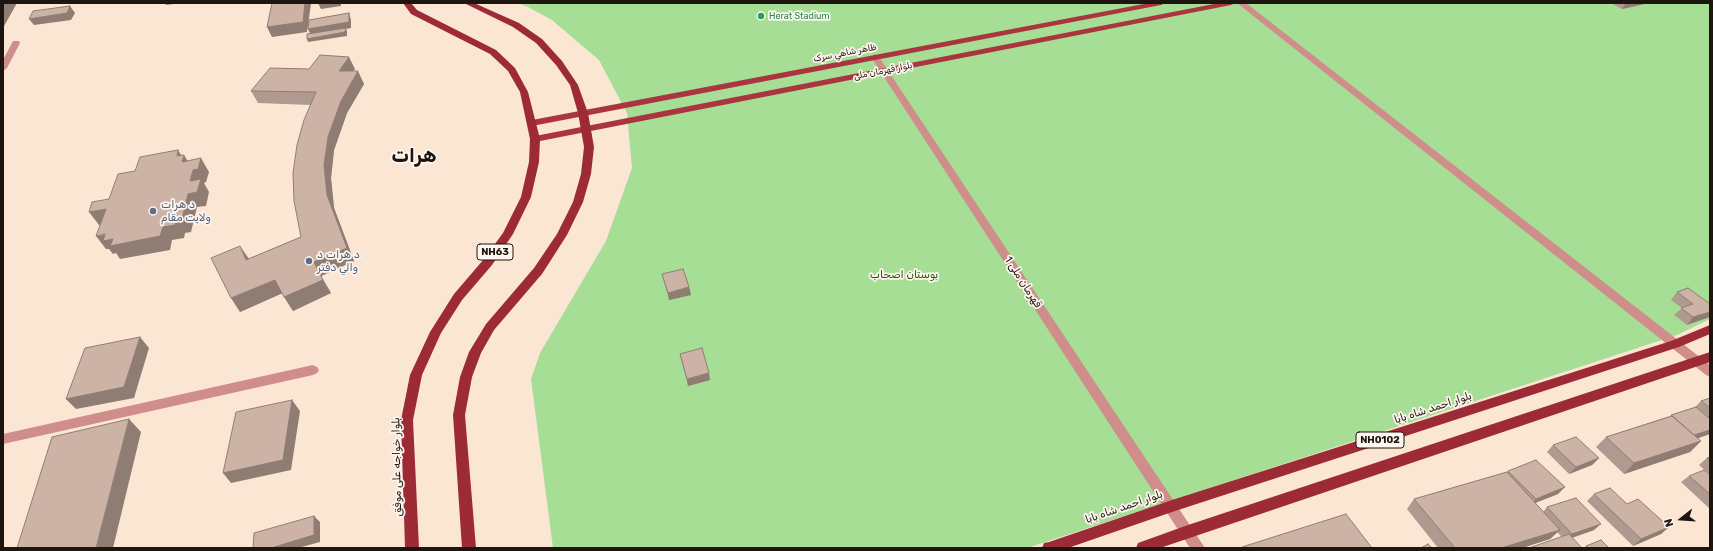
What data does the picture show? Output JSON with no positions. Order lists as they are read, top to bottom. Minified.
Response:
{"streets":{"highway":["NH63","بلوار احمد شاه بابا","NH0102","بلوار خواجه علی موفق"],"main road":["ظاهر شاهي سړک","بلوار قهرمان ملی"],"street":["قهرمان ملی 1"]},"crossings":[["ظاهر شاهي سړک","قهرمان ملی 1"],["ظاهر شاهي سړک","بلوار خواجه علی موفق"],["بلوار قهرمان ملی","قهرمان ملی 1"],["بلوار قهرمان ملی","بلوار خواجه علی موفق"],["قهرمان ملی 1","بلوار احمد شاه بابا"],["قهرمان ملی 1","NH0102"]],"districts":["هرات"],"parks":["بوستان اصحاب"],"places":["Herat Stadium","د هرات ولایت مقام","د هرات د والي دفتر"],"north":"left"}
